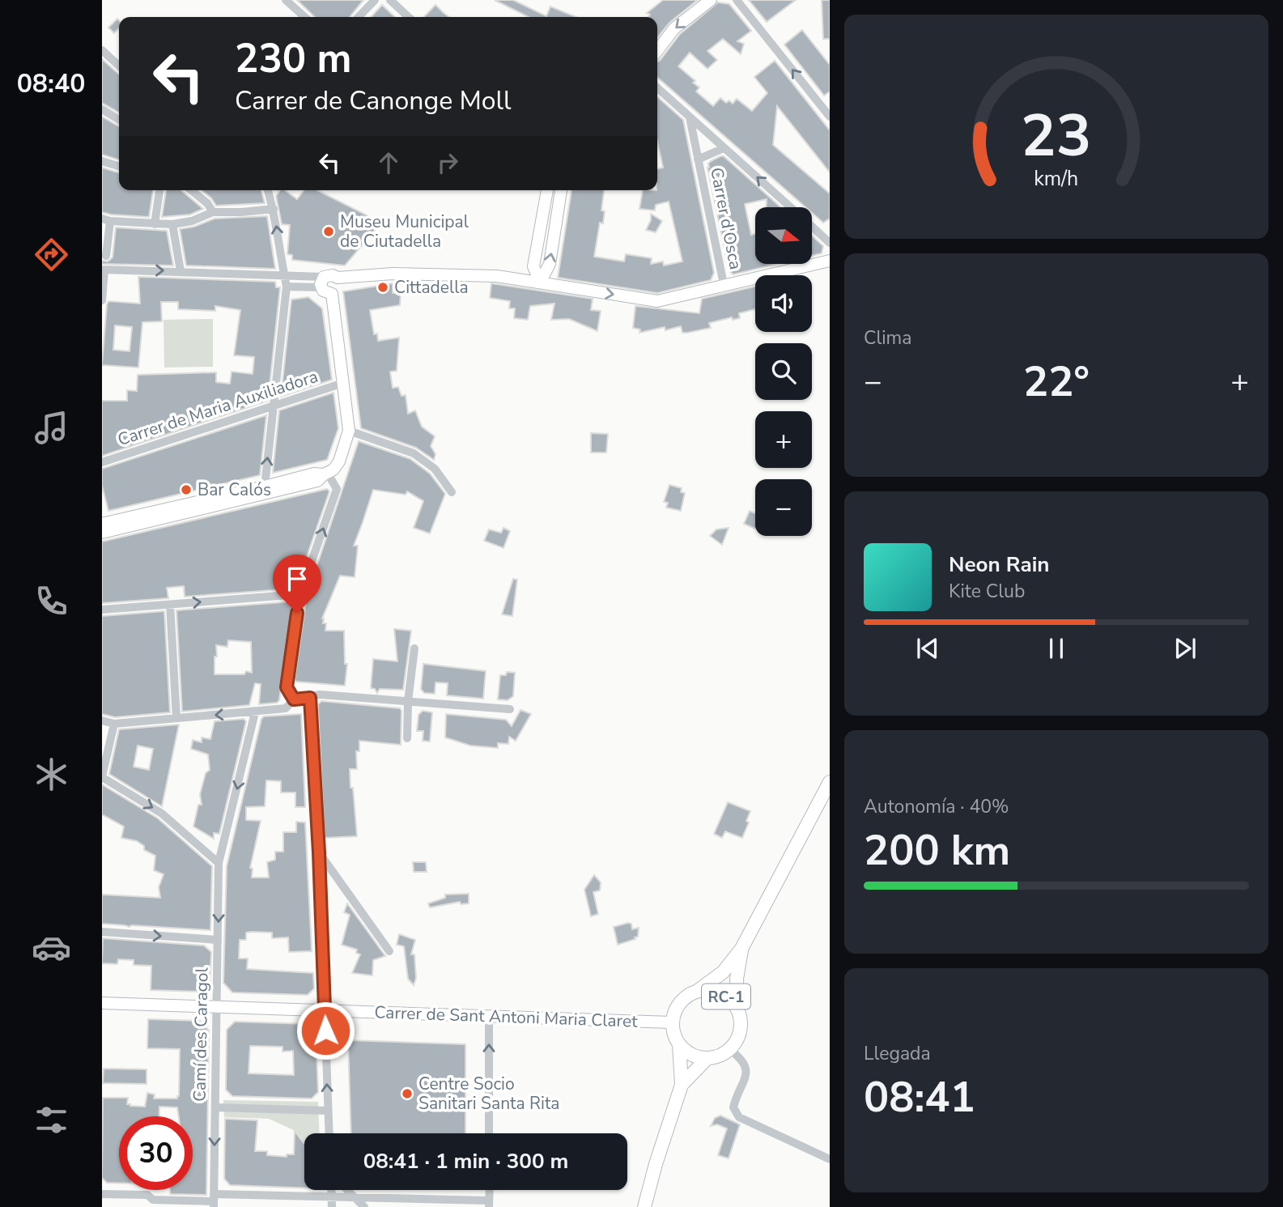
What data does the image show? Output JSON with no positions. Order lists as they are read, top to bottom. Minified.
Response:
{"streets":{"main road":["RC-1"],"street":["Carrer d'Osca","Carrer de Maria Auxiliadora","Carrer de Sant Antoni Maria Claret","Camí des Caragol"]},"crossings":[["RC-1","Carrer de Sant Antoni Maria Claret"],["Carrer de Sant Antoni Maria Claret","Camí des Caragol"]],"one_way":["Camí des Caragol"],"places":["Museu Municipal de Ciutadella","Cittadella","Bar Calós","Centre Socio Sanitari Santa Rita"],"north":"right","page":{"tabs":"08:40","turn":["230 m","Carrer de Canonge Moll"],"map_buttons":["+","−"],"tile":["Clima",["Autonomía · 40%","200 km"],["Llegada","08:41"]],"heat":["−","22°","+"],"song":["Neon Rain","Kite Club"],"limit":"30","trip":"08:41 · 1 min · 300 m","gauge":["23","km/h"]}}
